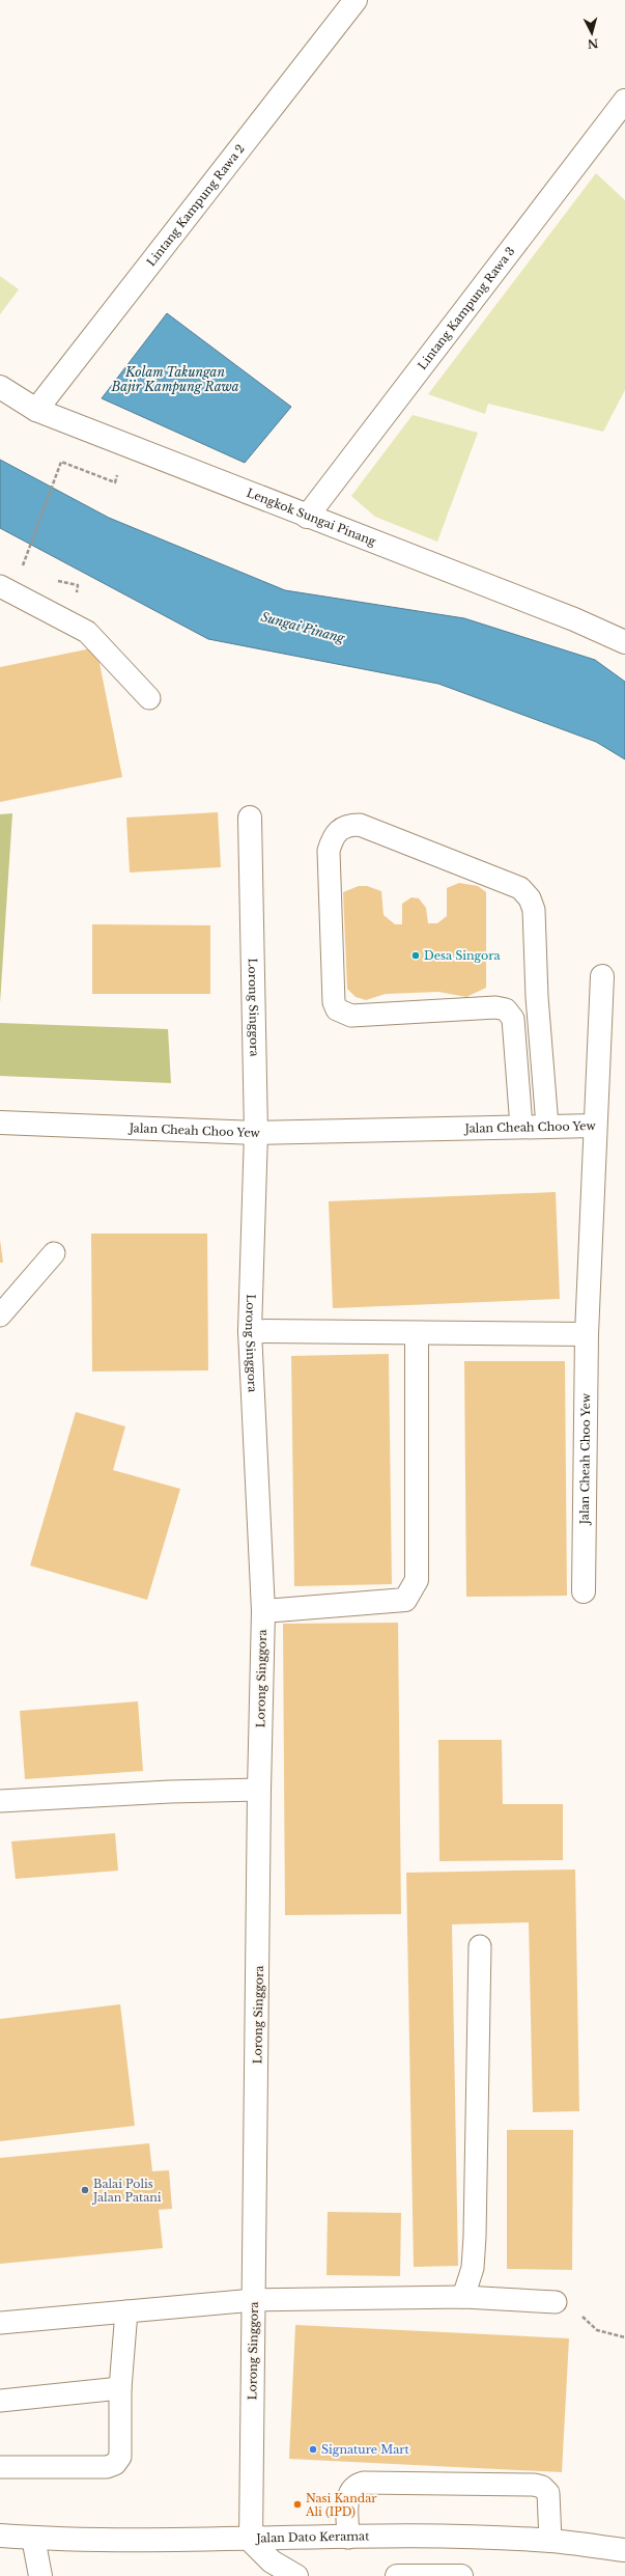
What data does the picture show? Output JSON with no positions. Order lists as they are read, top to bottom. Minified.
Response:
{"streets":{"street":["Lintang Kampung Rawa 2","Lintang Kampung Rawa 3","Lengkok Sungai Pinang","Lorong Singgora","Jalan Cheah Choo Yew","Jalan Dato Keramat"]},"crossings":[["Lintang Kampung Rawa 2","Lengkok Sungai Pinang"],["Lintang Kampung Rawa 3","Lengkok Sungai Pinang"],["Lorong Singgora","Jalan Cheah Choo Yew"],["Lorong Singgora","Jalan Dato Keramat"]],"water":["Kolam Takungan Bajir Kampung Rawa","Sungai Pinang"],"places":["Desa Singora","Balai Polis Jalan Patani","Signature Mart","Nasi Kandar Ali (IPD)"],"north":"bottom"}
